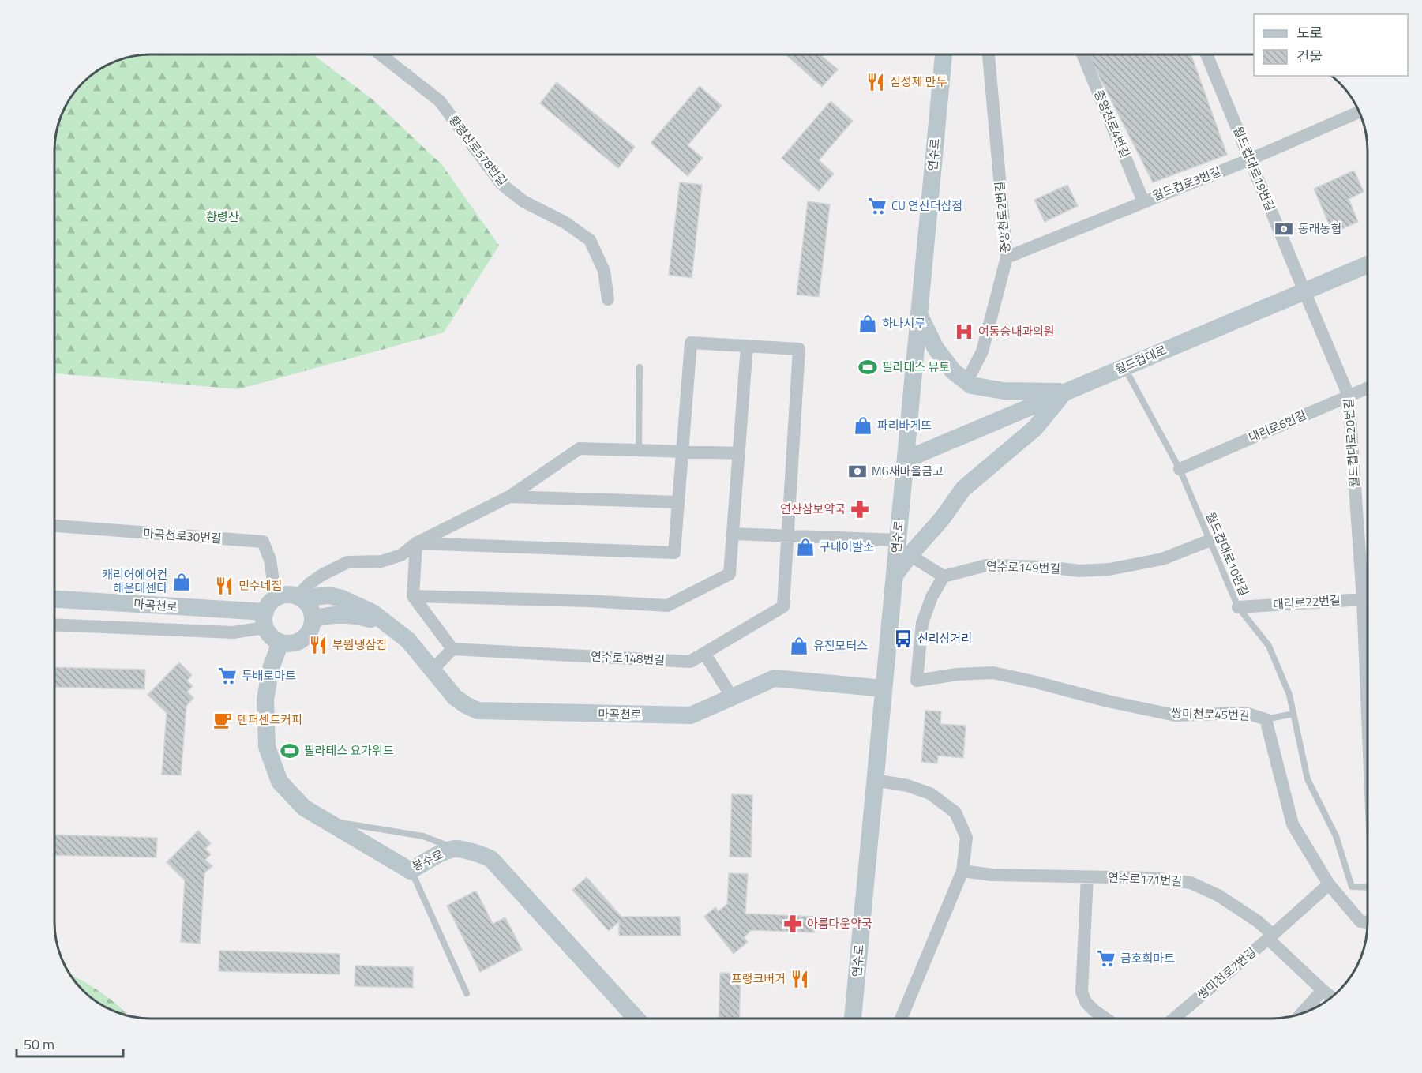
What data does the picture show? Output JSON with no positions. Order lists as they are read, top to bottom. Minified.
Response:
{"streets":{"main road":["연수로","월드컵대로","마곡천로","봉수로"],"street":["중앙천로4번길","황령산로578번길","월드컵대로19번길","월드컵로3번길","중앙천로2번길","대리로6번길","월드컵대로20번길","마곡천로30번길","연수로149번길","대리로22번길","연수로148번길","쌍미천로45번길","연수로171번길","쌍미천로7번길"],"lane":["월드컵대로10번길"]},"crossings":[["중앙천로4번길","월드컵로3번길"],["연수로","월드컵대로"],["연수로","마곡천로"],["월드컵대로19번길","월드컵로3번길"],["월드컵대로19번길","월드컵대로"],["월드컵대로19번길","월드컵대로20번길"],["월드컵로3번길","중앙천로2번길"],["월드컵대로","월드컵대로20번길"],["월드컵대로","월드컵대로10번길"],["대리로6번길","월드컵대로20번길"],["대리로6번길","월드컵대로10번길"],["마곡천로30번길","마곡천로"],["마곡천로30번길","봉수로"],["월드컵대로10번길","연수로149번길"],["월드컵대로10번길","대리로22번길"],["연수로149번길","쌍미천로45번길"],["마곡천로","봉수로"],["쌍미천로45번길","쌍미천로7번길"],["연수로171번길","쌍미천로7번길"]],"parks":["황령산"],"places":{"restaurant":["심성제 만두","민수네집","부원냉삼집","프랭크버거"],"supermarket":["CU 연산더샵점","두배로마트","금호회마트"],"bank":["동래농협","MG새마을금고"],"shop":["하나시루","파리바게뜨","구내이발소","캐리어에어컨 해운대센타","유진모터스"],"hospital":["여동승내과의원"],"sports":["필라테스 뮤토","필라테스 요가위드"],"pharmacy":["연산삼보약국","아름다운약국"],"bus stop":["신리삼거리"],"cafe":["텐퍼센트커피"]},"legend":["도로","건물"],"scale_bar":"50 m"}
